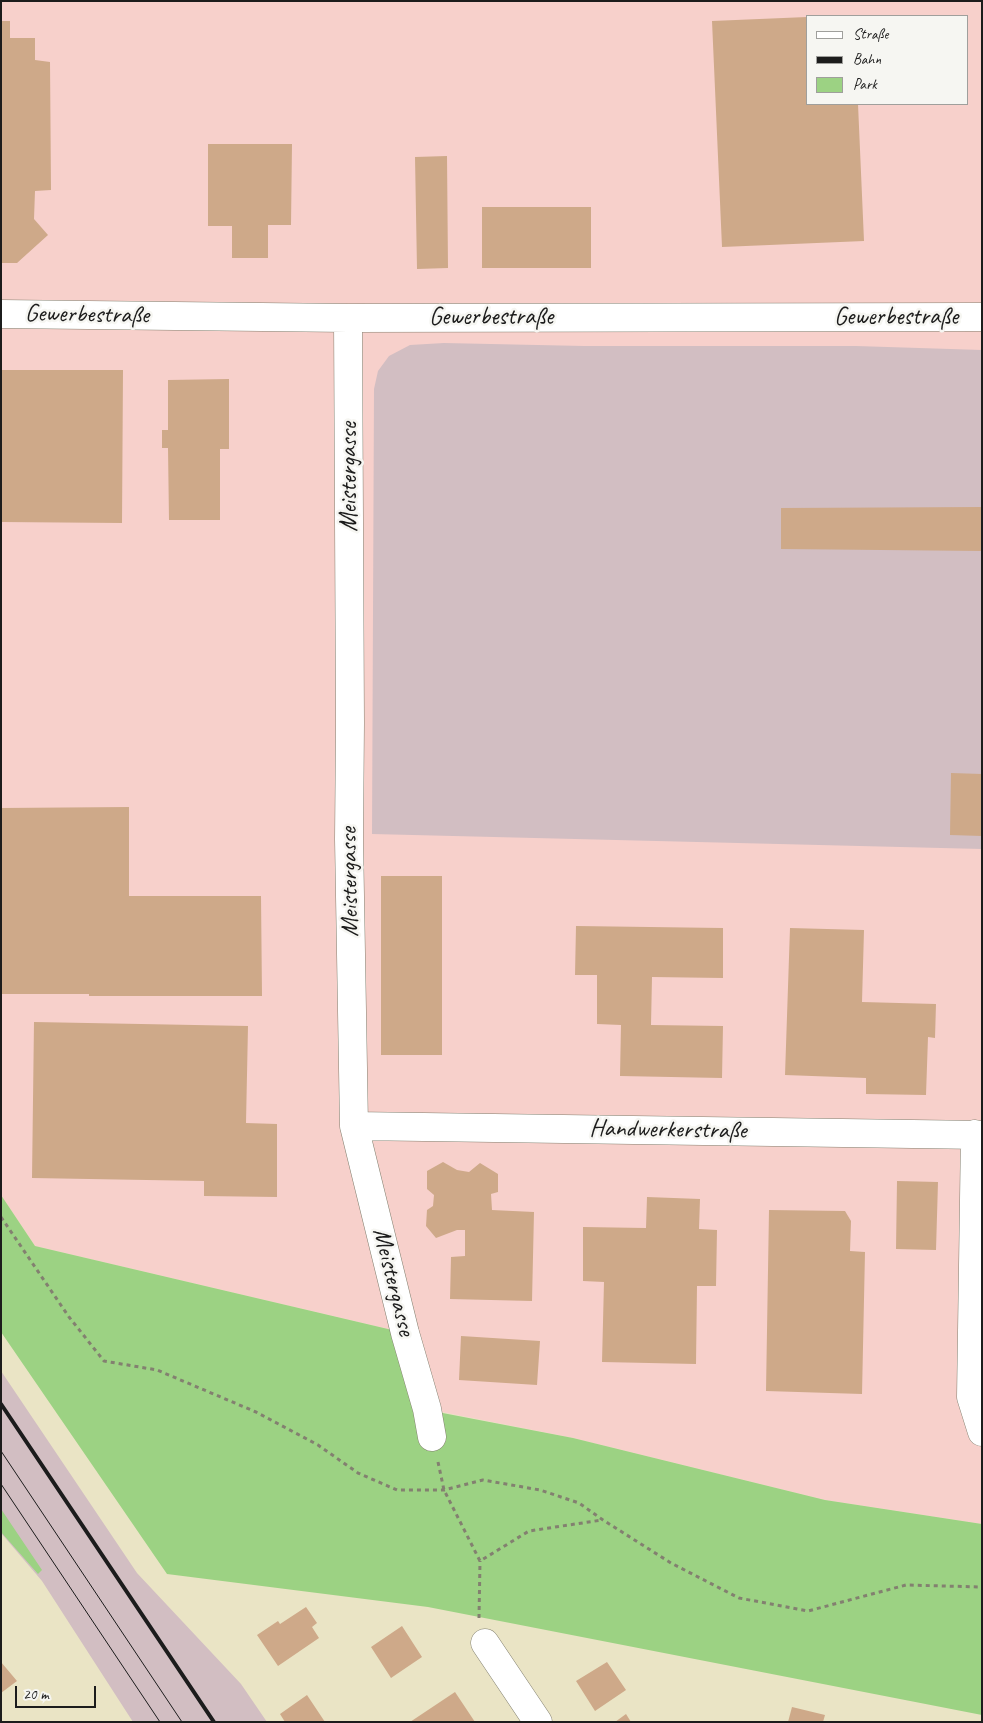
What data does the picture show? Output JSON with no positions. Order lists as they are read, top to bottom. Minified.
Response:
{"streets":{"street":["Gewerbestraße","Meistergasse","Handwerkerstraße"]},"crossings":[["Gewerbestraße","Meistergasse"],["Meistergasse","Handwerkerstraße"]],"legend":["Straße","Bahn","Park"],"scale_bar":"20 m"}
